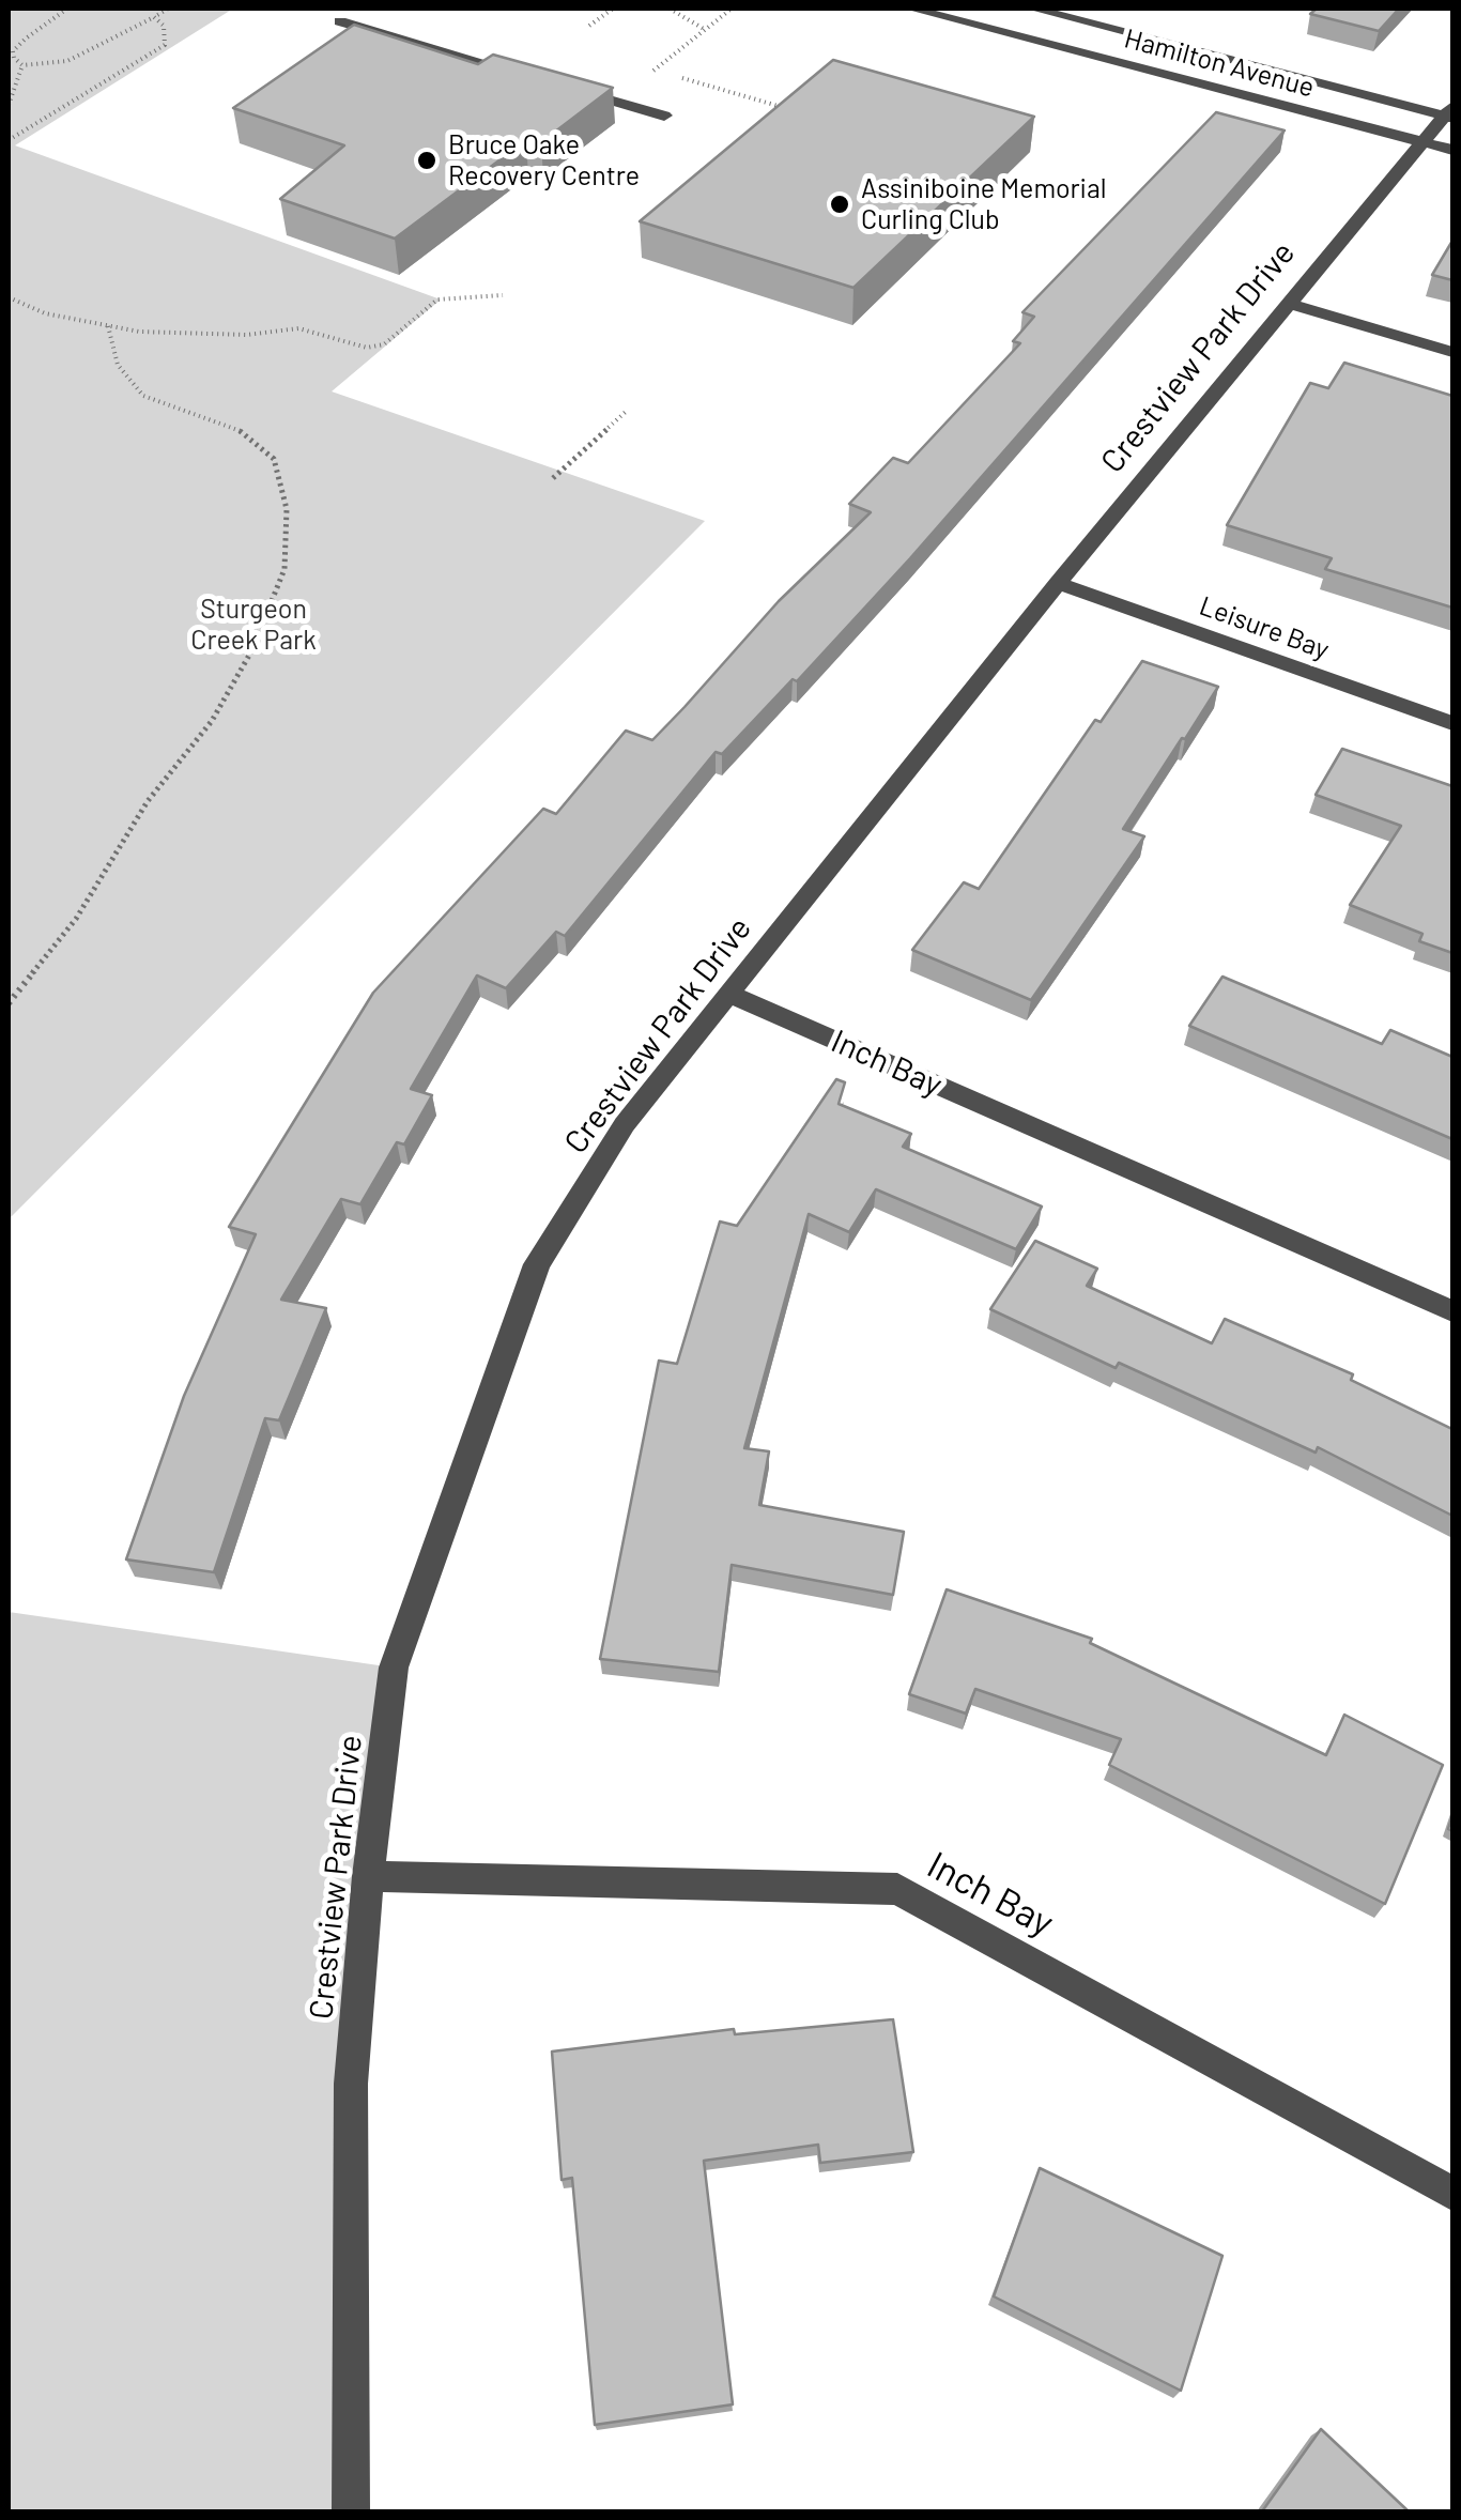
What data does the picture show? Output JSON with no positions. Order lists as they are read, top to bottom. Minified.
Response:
{"streets":{"street":["Hamilton Avenue","Crestview Park Drive","Leisure Bay","Inch Bay"]},"crossings":[["Hamilton Avenue","Crestview Park Drive"],["Crestview Park Drive","Leisure Bay"],["Crestview Park Drive","Inch Bay"]],"parks":["Sturgeon Creek Park"],"places":["Bruce Oake Recovery Centre","Assiniboine Memorial Curling Club"]}
